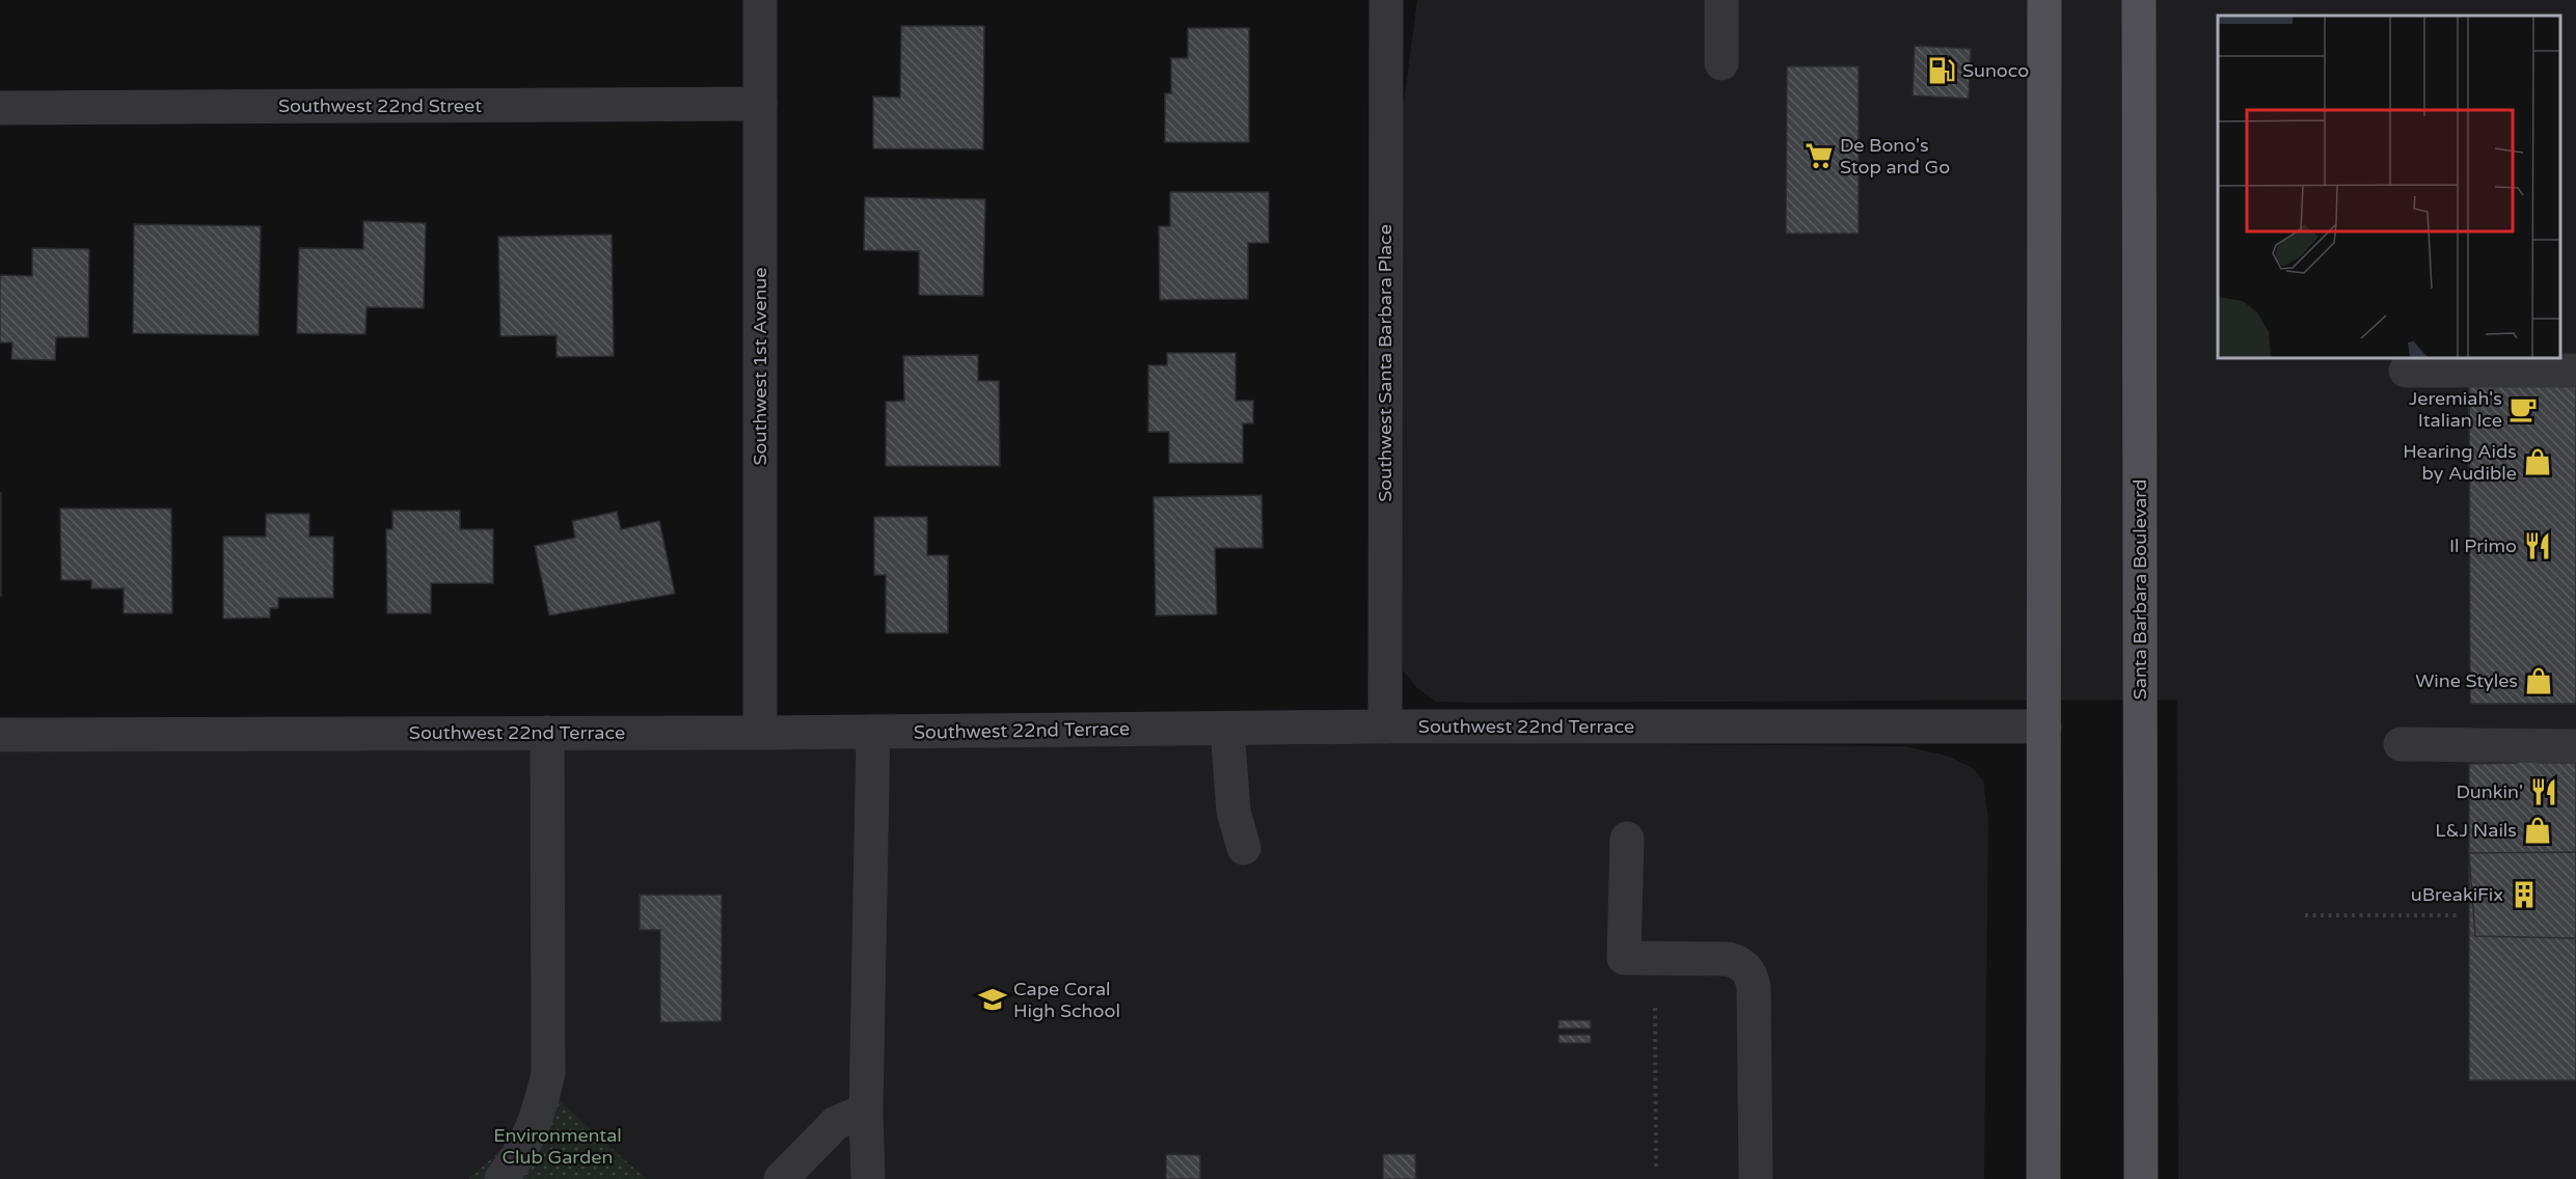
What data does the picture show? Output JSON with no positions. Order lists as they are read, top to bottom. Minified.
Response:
{"streets":{"main road":["Santa Barbara Boulevard"],"street":["Southwest 22nd Street","Southwest Santa Barbara Place","Southwest 1st Avenue","Southwest 22nd Terrace"]},"crossings":[["Southwest 22nd Street","Southwest 1st Avenue"],["Southwest Santa Barbara Place","Southwest 22nd Terrace"],["Southwest 1st Avenue","Southwest 22nd Terrace"]],"parks":["Environmental Club Garden"],"places":{"fuel station":["Sunoco"],"supermarket":["De Bono's Stop and Go"],"cafe":["Jeremiah's Italian Ice"],"shop":["Hearing Aids by Audible","Wine Styles","L&J Nails"],"restaurant":["Il Primo","Dunkin'"],"building":["uBreakiFix"],"school or university":["Cape Coral High School"]}}
